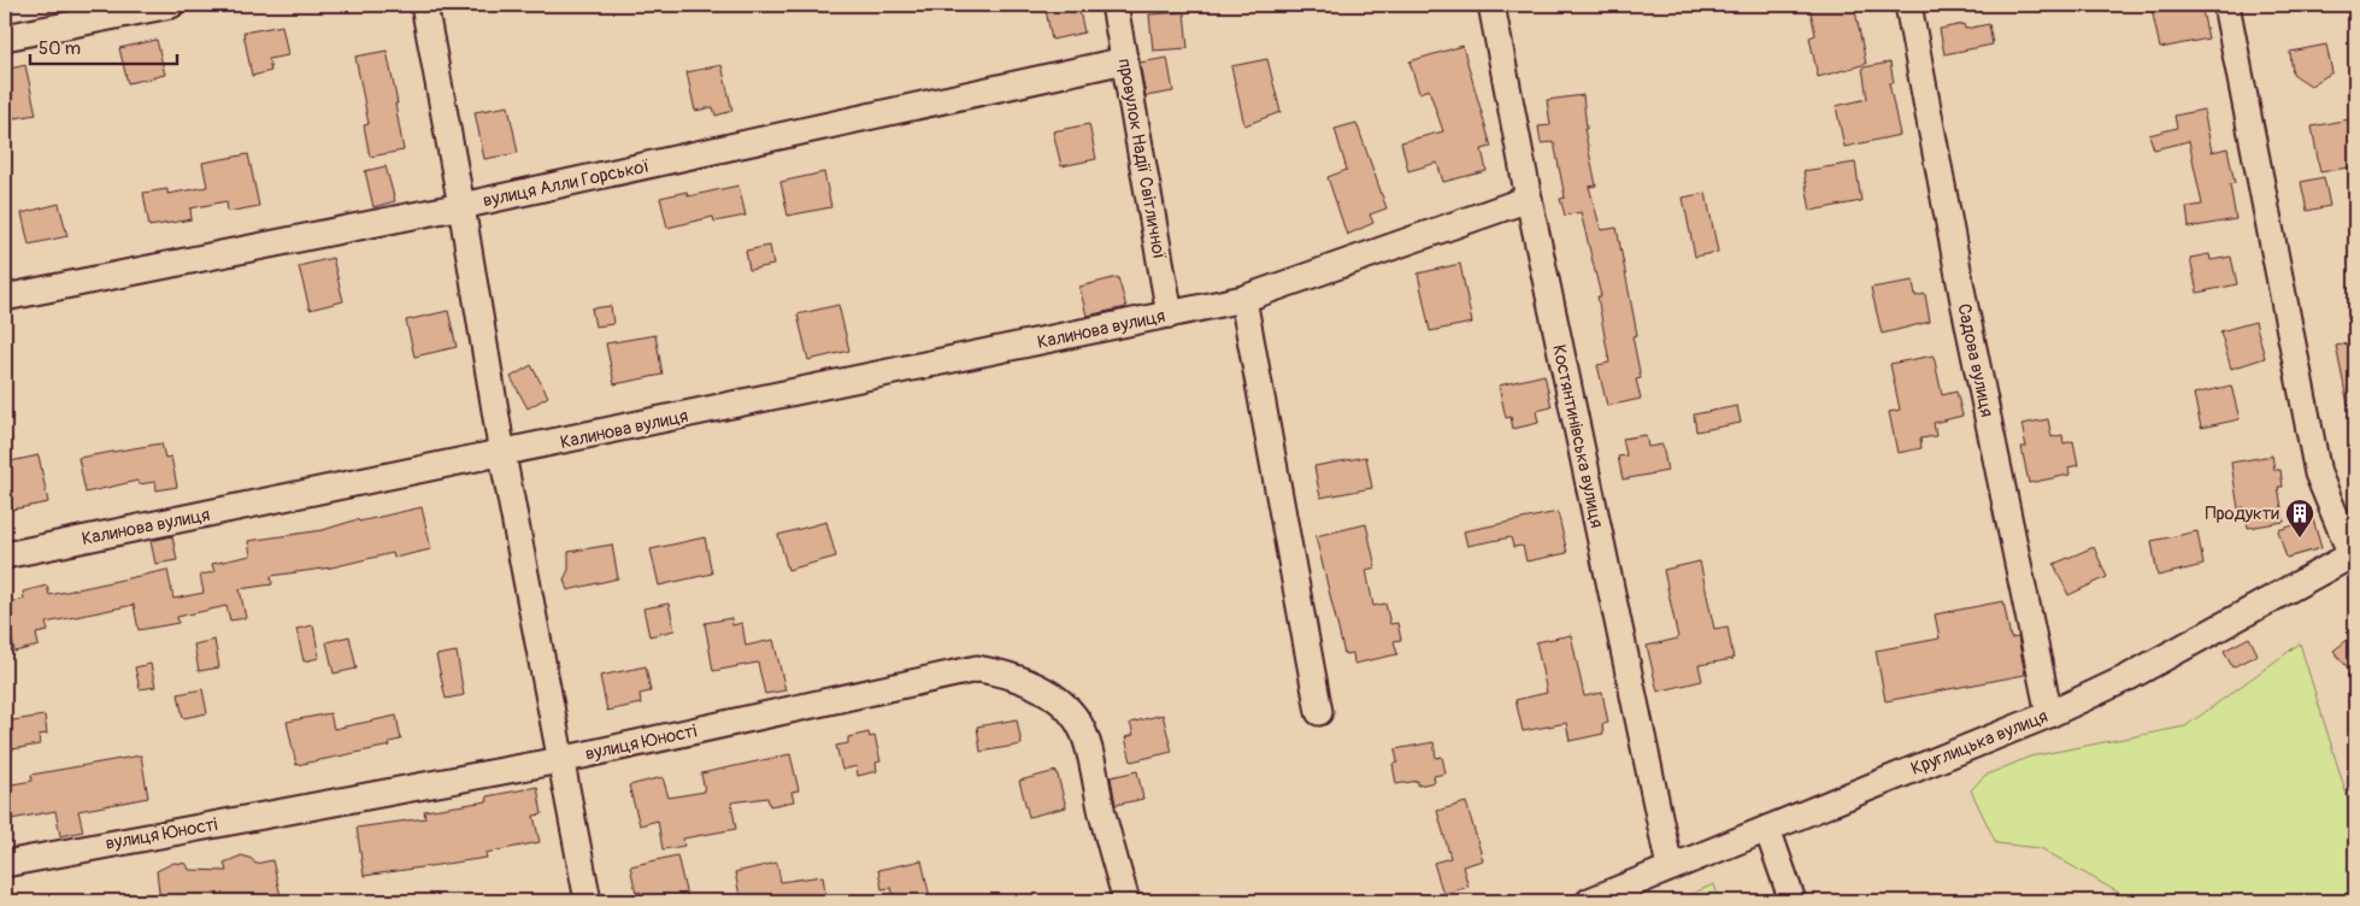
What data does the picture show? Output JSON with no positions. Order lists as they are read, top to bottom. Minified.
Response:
{"streets":{"street":["провулок Надії Світличної","вулиця Алли Горської","Калинова вулиця","Садова вулиця","Костянтинівська вулиця","вулиця Юності","Круглицька вулиця"]},"crossings":[["провулок Надії Світличної","вулиця Алли Горської"],["провулок Надії Світличної","Калинова вулиця"],["Калинова вулиця","Костянтинівська вулиця"],["Садова вулиця","Круглицька вулиця"],["Костянтинівська вулиця","Круглицька вулиця"]],"places":{"building":["Продукти"]},"scale_bar":"50 m"}
